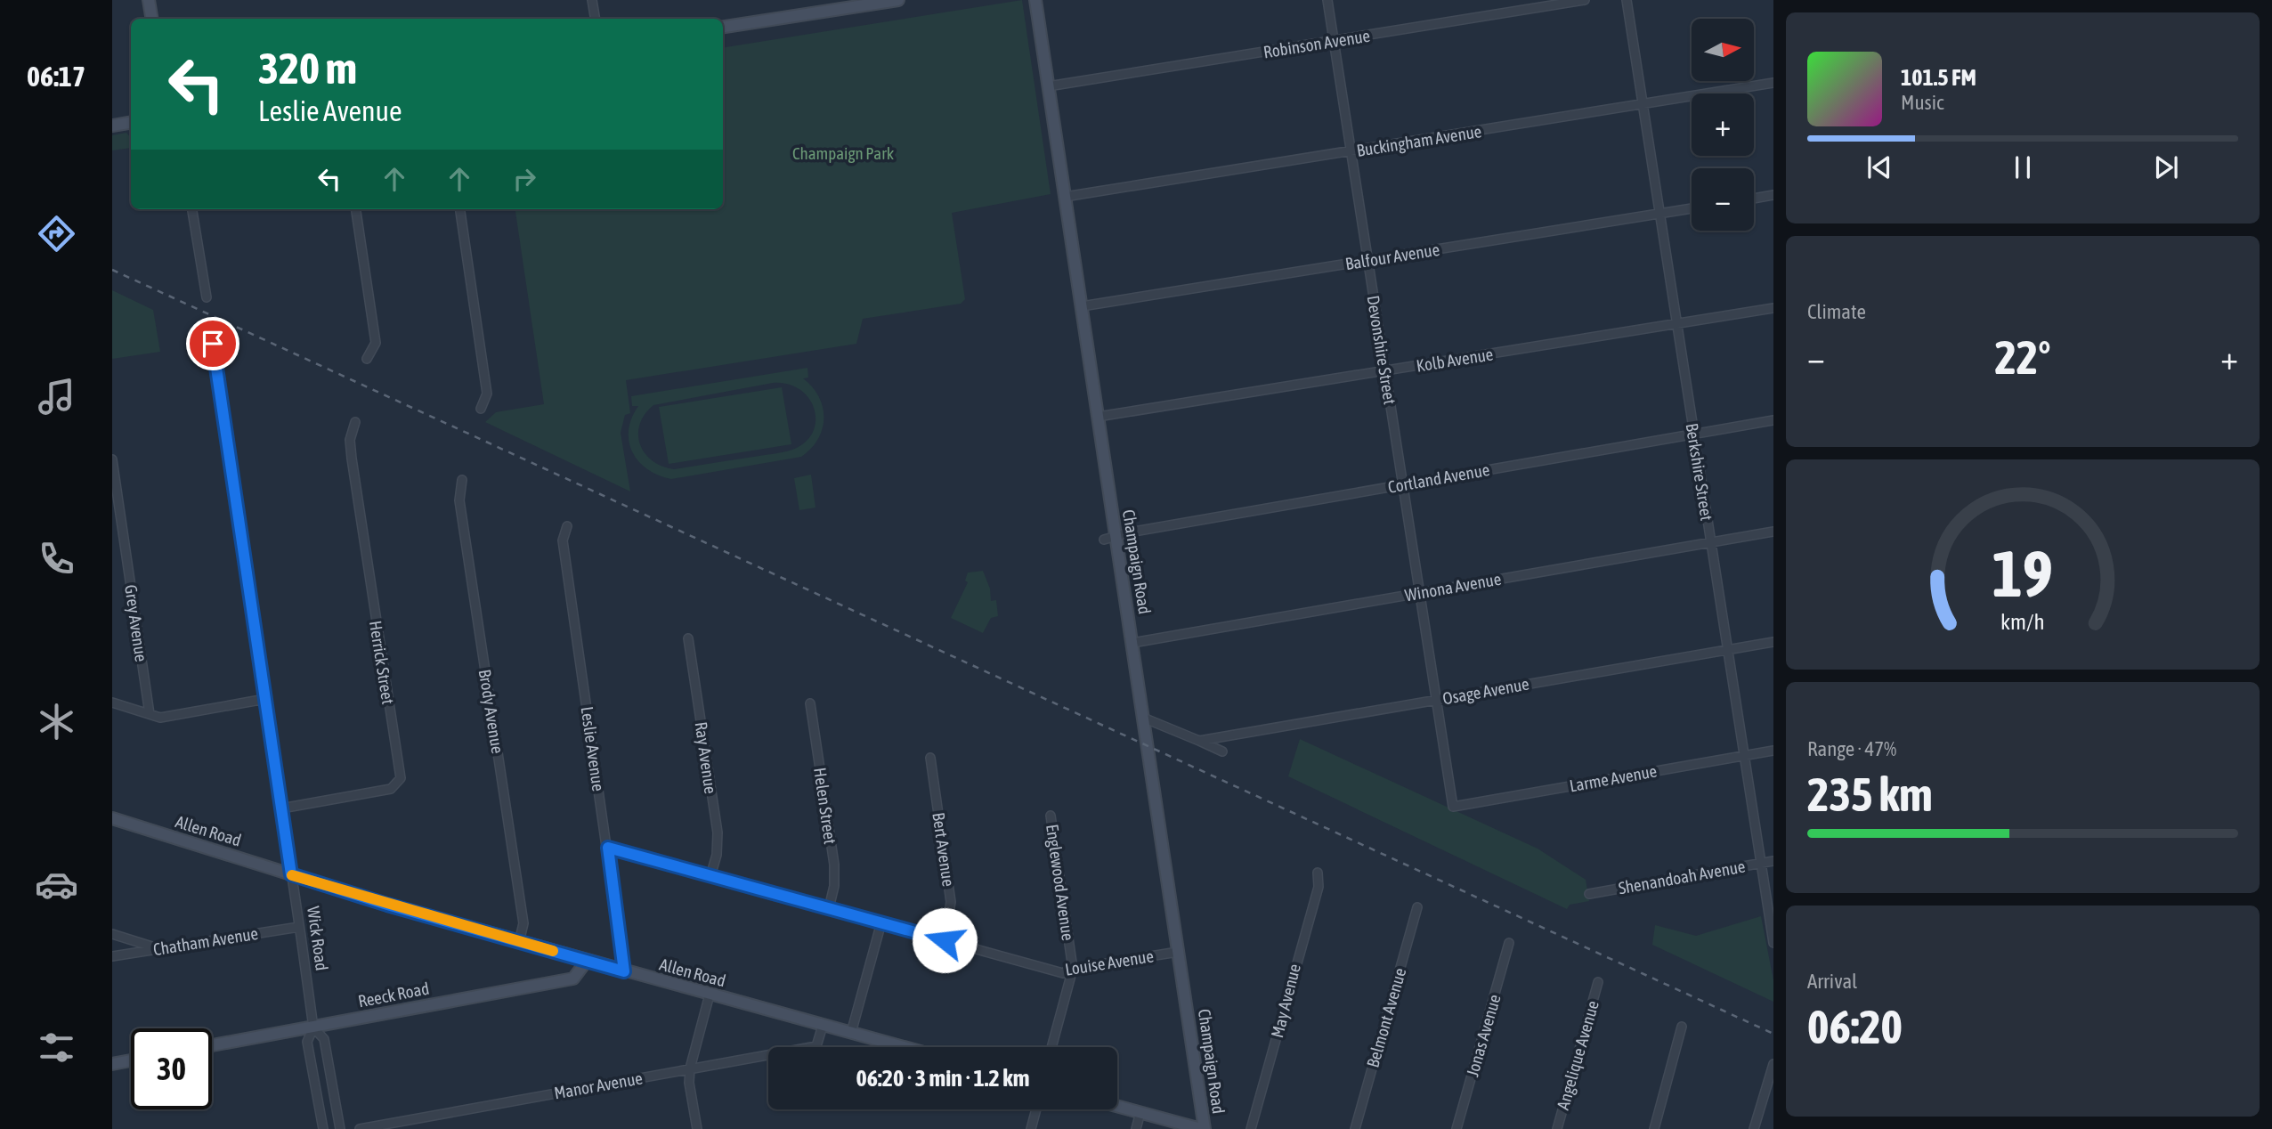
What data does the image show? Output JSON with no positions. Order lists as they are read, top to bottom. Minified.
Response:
{"streets":{"street":["Robinson Avenue","Buckingham Avenue","Balfour Avenue","Devonshire Street","Kolb Avenue","Berkshire Street","Cortland Avenue","Champaign Road","Winona Avenue","Grey Avenue","Herrick Street","Osage Avenue","Brody Avenue","Leslie Avenue","Ray Avenue","Larme Avenue","Helen Street","Allen Road","Bert Avenue","Shenandoah Avenue","Englewood Avenue","Wick Road","Chatham Avenue","Louise Avenue","Reeck Road","May Avenue","Belmont Avenue","Jonas Avenue","Angelique Avenue","Manor Avenue"]},"crossings":[["Robinson Avenue","Devonshire Street"],["Robinson Avenue","Champaign Road"],["Buckingham Avenue","Devonshire Street"],["Buckingham Avenue","Berkshire Street"],["Buckingham Avenue","Champaign Road"],["Balfour Avenue","Devonshire Street"],["Balfour Avenue","Berkshire Street"],["Balfour Avenue","Champaign Road"],["Devonshire Street","Kolb Avenue"],["Devonshire Street","Cortland Avenue"],["Devonshire Street","Winona Avenue"],["Devonshire Street","Osage Avenue"],["Devonshire Street","Larme Avenue"],["Kolb Avenue","Berkshire Street"],["Kolb Avenue","Champaign Road"],["Berkshire Street","Cortland Avenue"],["Berkshire Street","Winona Avenue"],["Berkshire Street","Osage Avenue"],["Berkshire Street","Larme Avenue"],["Berkshire Street","Shenandoah Avenue"],["Cortland Avenue","Champaign Road"],["Champaign Road","Winona Avenue"],["Champaign Road","Louise Avenue"],["Herrick Street","Wick Road"],["Brody Avenue","Allen Road"],["Leslie Avenue","Allen Road"],["Leslie Avenue","Louise Avenue"],["Ray Avenue","Louise Avenue"],["Helen Street","Louise Avenue"],["Allen Road","Wick Road"],["Allen Road","Reeck Road"],["Allen Road","Manor Avenue"],["Bert Avenue","Louise Avenue"],["Englewood Avenue","Louise Avenue"],["Wick Road","Chatham Avenue"],["Wick Road","Reeck Road"]],"parks":["Champaign Park"],"north":"right","page":{"tabs":"06:17","map_buttons":["+","−"],"turn":["320 m","Leslie Avenue"],"song":["101.5 FM","Music"],"tile":["Climate",["Range · 47%","235 km"],["Arrival","06:20"]],"heat":["−","22°","+"],"limit":"30","trip":"06:20 · 3 min · 1.2 km","gauge":["19","km/h"]}}
